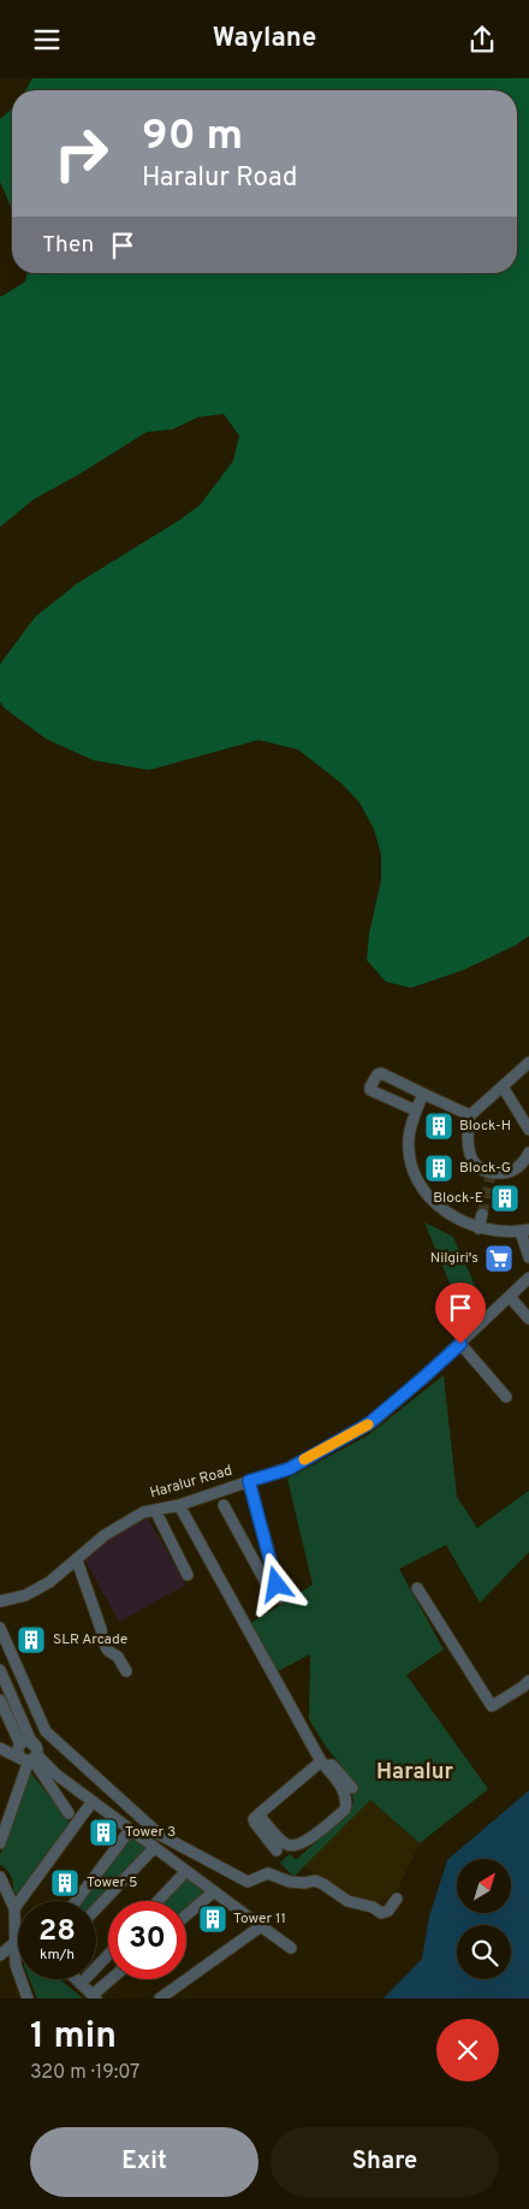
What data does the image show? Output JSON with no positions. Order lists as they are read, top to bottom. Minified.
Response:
{"streets":{"street":["Haralur Road"]},"districts":["Haralur"],"places":{"building":["Block-H","Block-G","Block-E","SLR Arcade","Tower 3","Tower 5","Tower 11"],"supermarket":["Nilgiri's"]},"north":"top right","page":{"header":"Waylane","turn":["90 m","Haralur Road"],"then":"Then","speed":"28 km/h","limit":"30","heading":["1 min","320 m · 19:07"],"buttons":["Exit","Share"]}}
